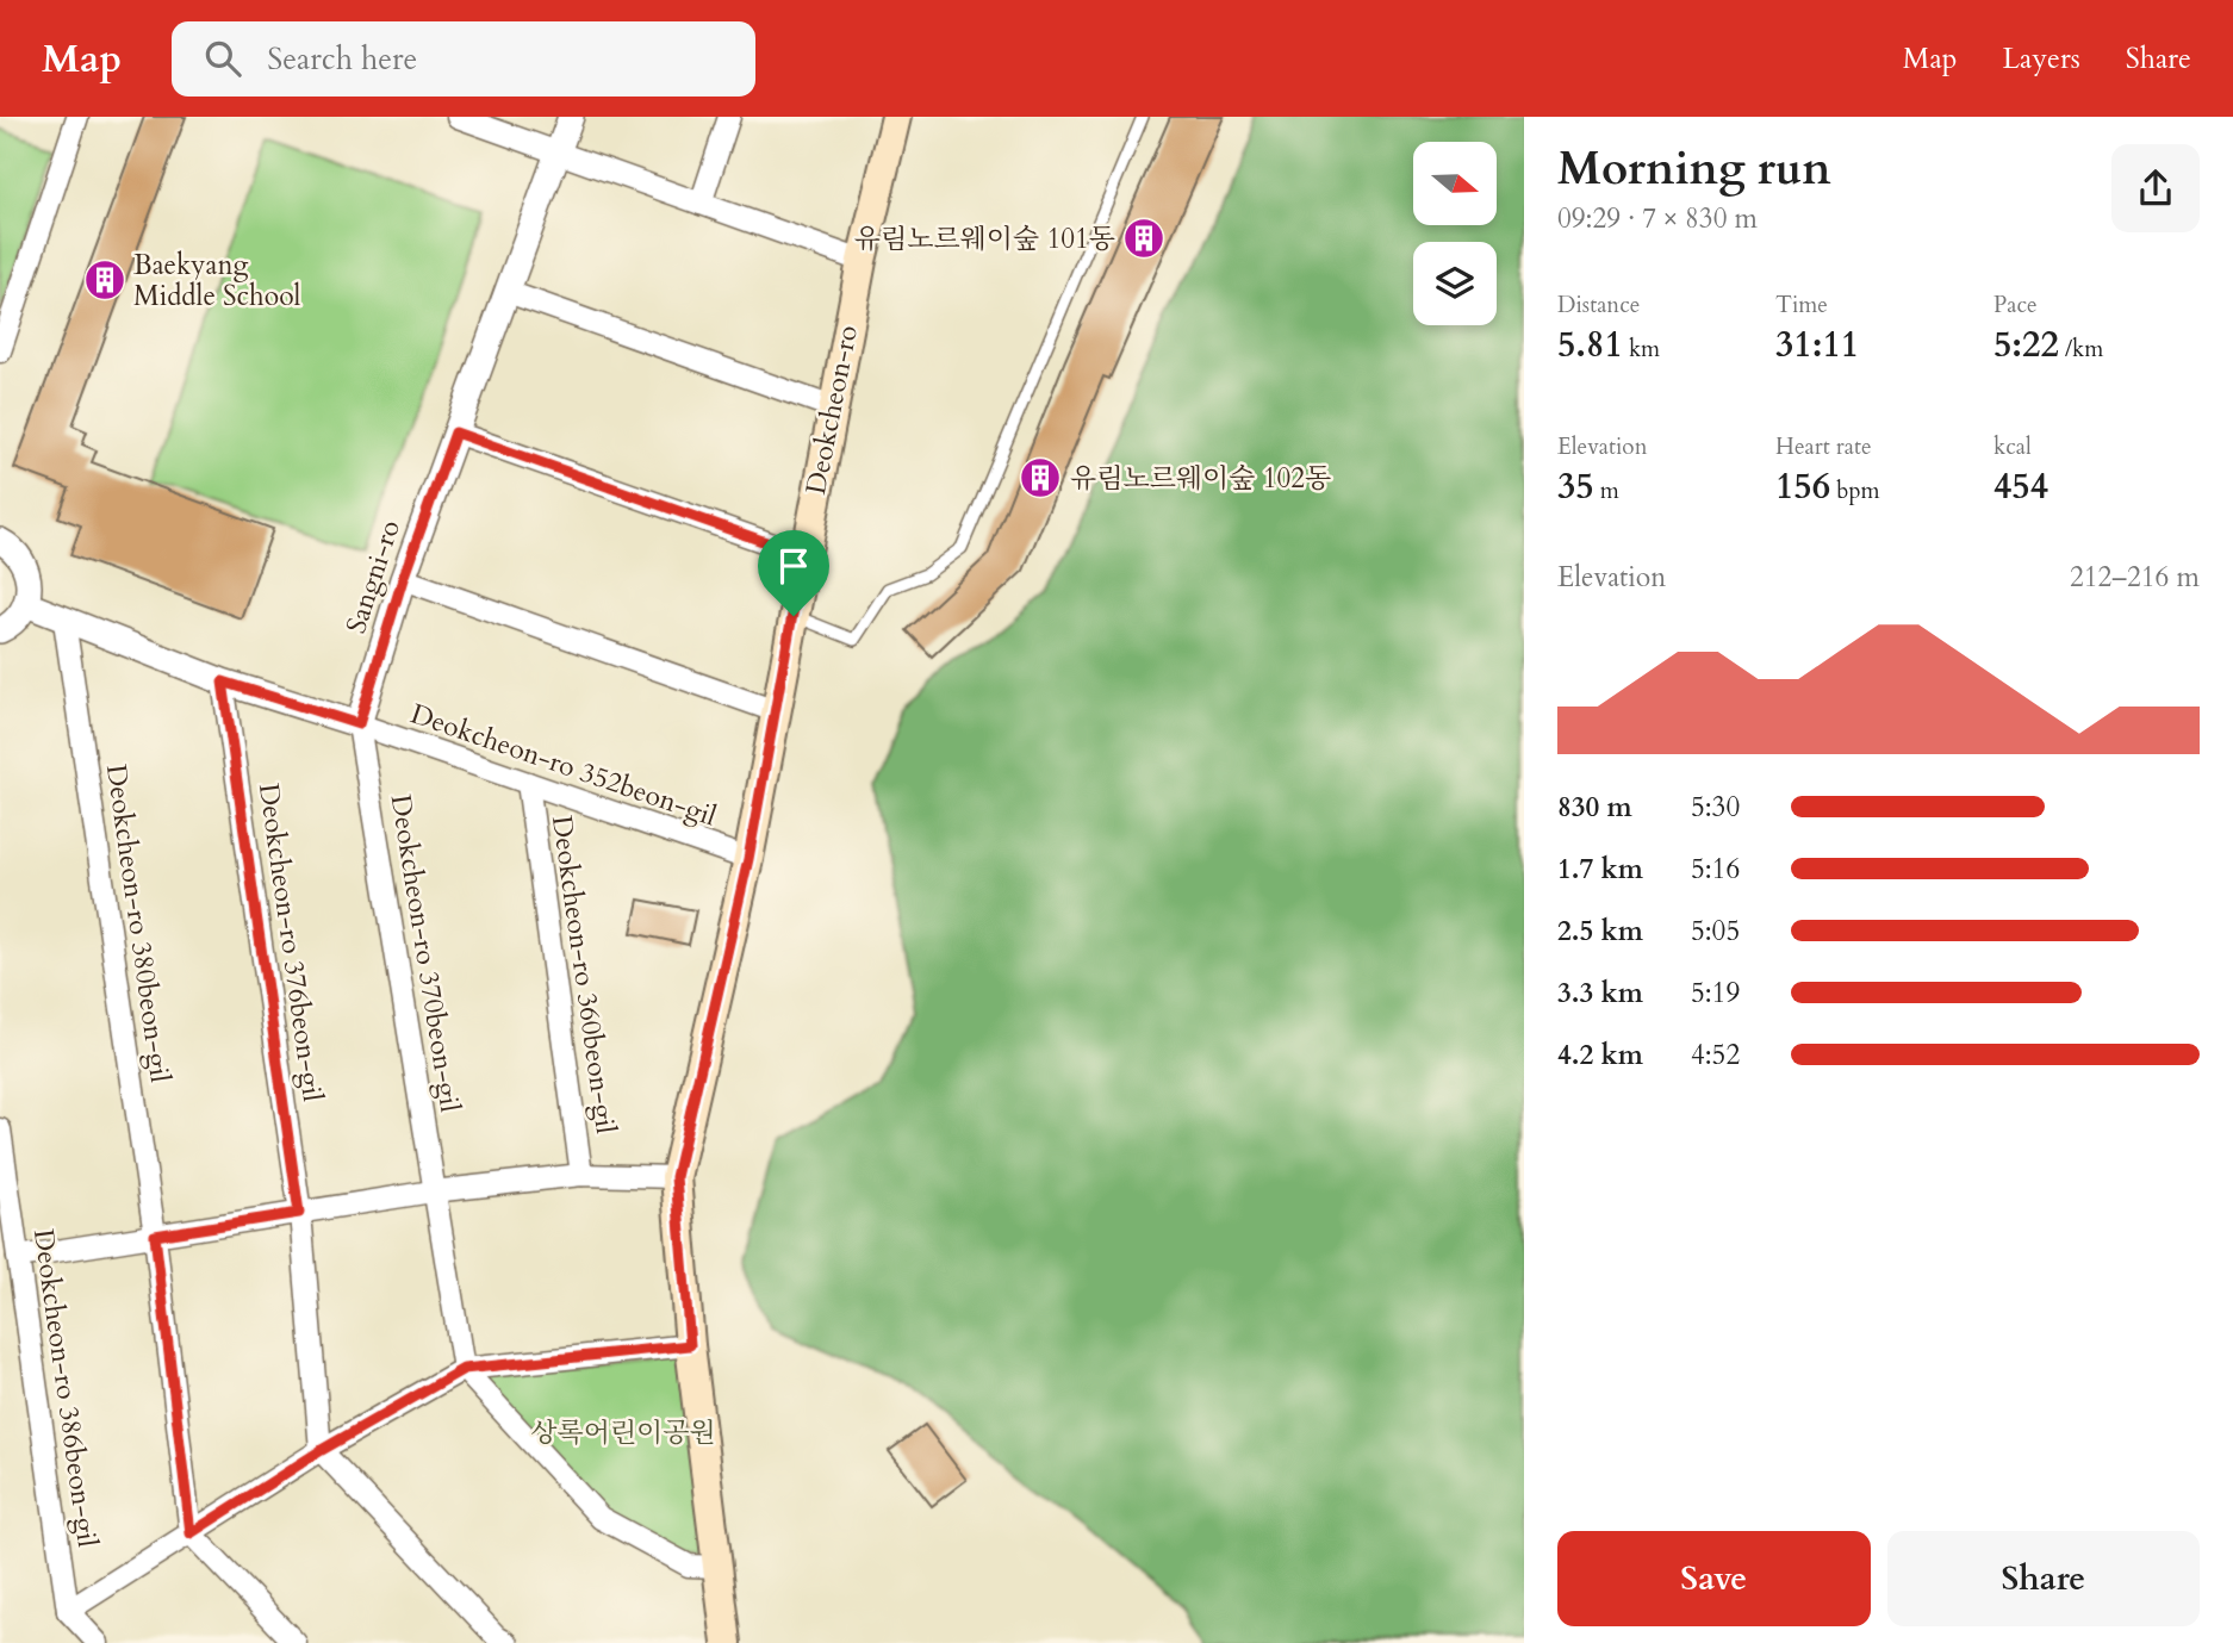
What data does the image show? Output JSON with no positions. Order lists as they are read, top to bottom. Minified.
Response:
{"streets":{"main road":["Deokcheon-ro"],"street":["Sangni-ro","Deokcheon-ro 352beon-gil","Deokcheon-ro 380beon-gil","Deokcheon-ro 376beon-gil","Deokcheon-ro 370beon-gil","Deokcheon-ro 360beon-gil","Deokcheon-ro 386beon-gil"]},"crossings":[["Deokcheon-ro","Deokcheon-ro 352beon-gil"],["Deokcheon-ro","Deokcheon-ro 360beon-gil"],["Sangni-ro","Deokcheon-ro 352beon-gil"],["Sangni-ro","Deokcheon-ro 370beon-gil"],["Deokcheon-ro 352beon-gil","Deokcheon-ro 370beon-gil"],["Deokcheon-ro 352beon-gil","Deokcheon-ro 360beon-gil"],["Deokcheon-ro 370beon-gil","Deokcheon-ro 360beon-gil"]],"parks":["상록어린이공원"],"places":{"building":["유림노르웨이숲 101동","Baekyang Middle School","유림노르웨이숲 102동"]},"north":"right","page":{"header":"Map","search":"Search here","nav":["Map","Layers","Share"],"heading":["Morning run","09:29 · 7 × 830 m"],"stats":[["Distance","5.81 km"],["Time","31:11"],["Pace","5:22 /km"],["Elevation","35 m"],["Heart rate","156 bpm"],["kcal","454"]],"chart":["Elevation","212–216 m"],"list":[{"name":"830 m","note":"5:30"},{"name":"1.7 km","note":"5:16"},{"name":"2.5 km","note":"5:05"},{"name":"3.3 km","note":"5:19"},{"name":"4.2 km","note":"4:52"}],"buttons":["Save","Share"]}}
